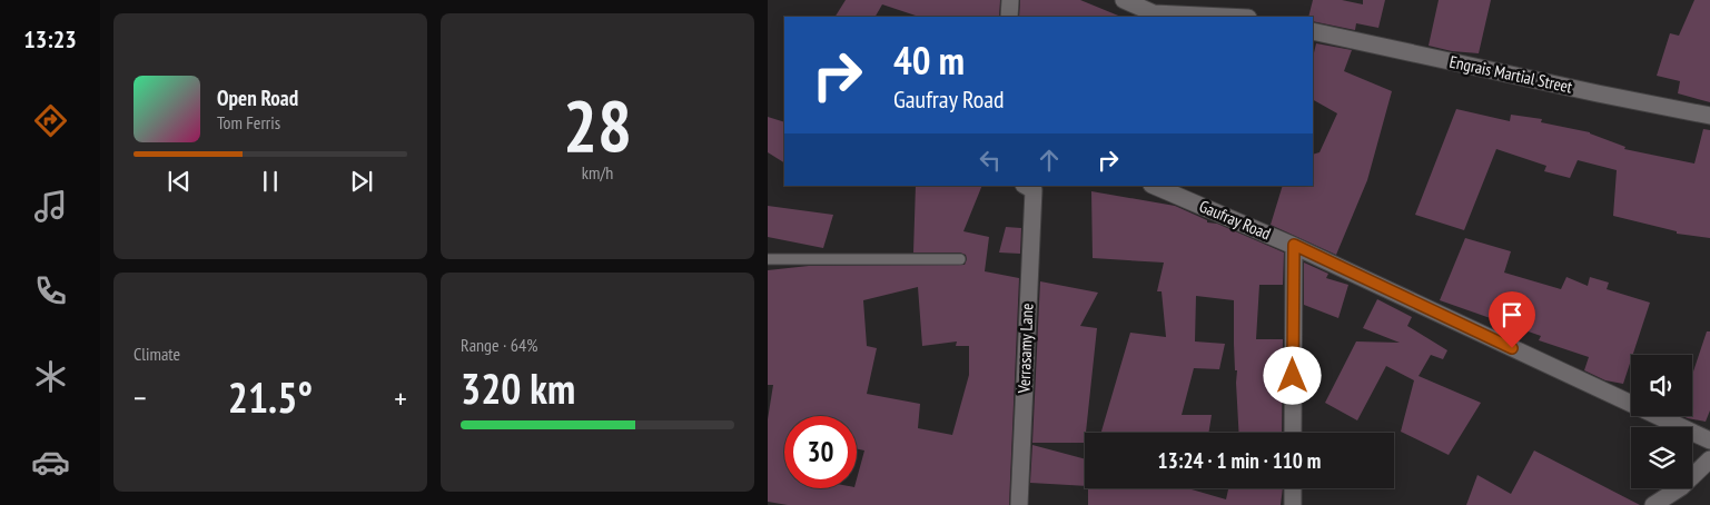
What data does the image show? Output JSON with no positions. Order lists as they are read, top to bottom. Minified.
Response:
{"streets":{"street":["Engrais Martial Street","Gaufray Road","Verrasamy Lane"]},"page":{"tabs":"13:23","tile":[["28","km/h"],"Climate",["Range · 64%","320 km"]],"turn":["40 m","Gaufray Road"],"song":["Open Road","Tom Ferris"],"heat":["−","21.5°","+"],"limit":"30","trip":"13:24 · 1 min · 110 m"}}
